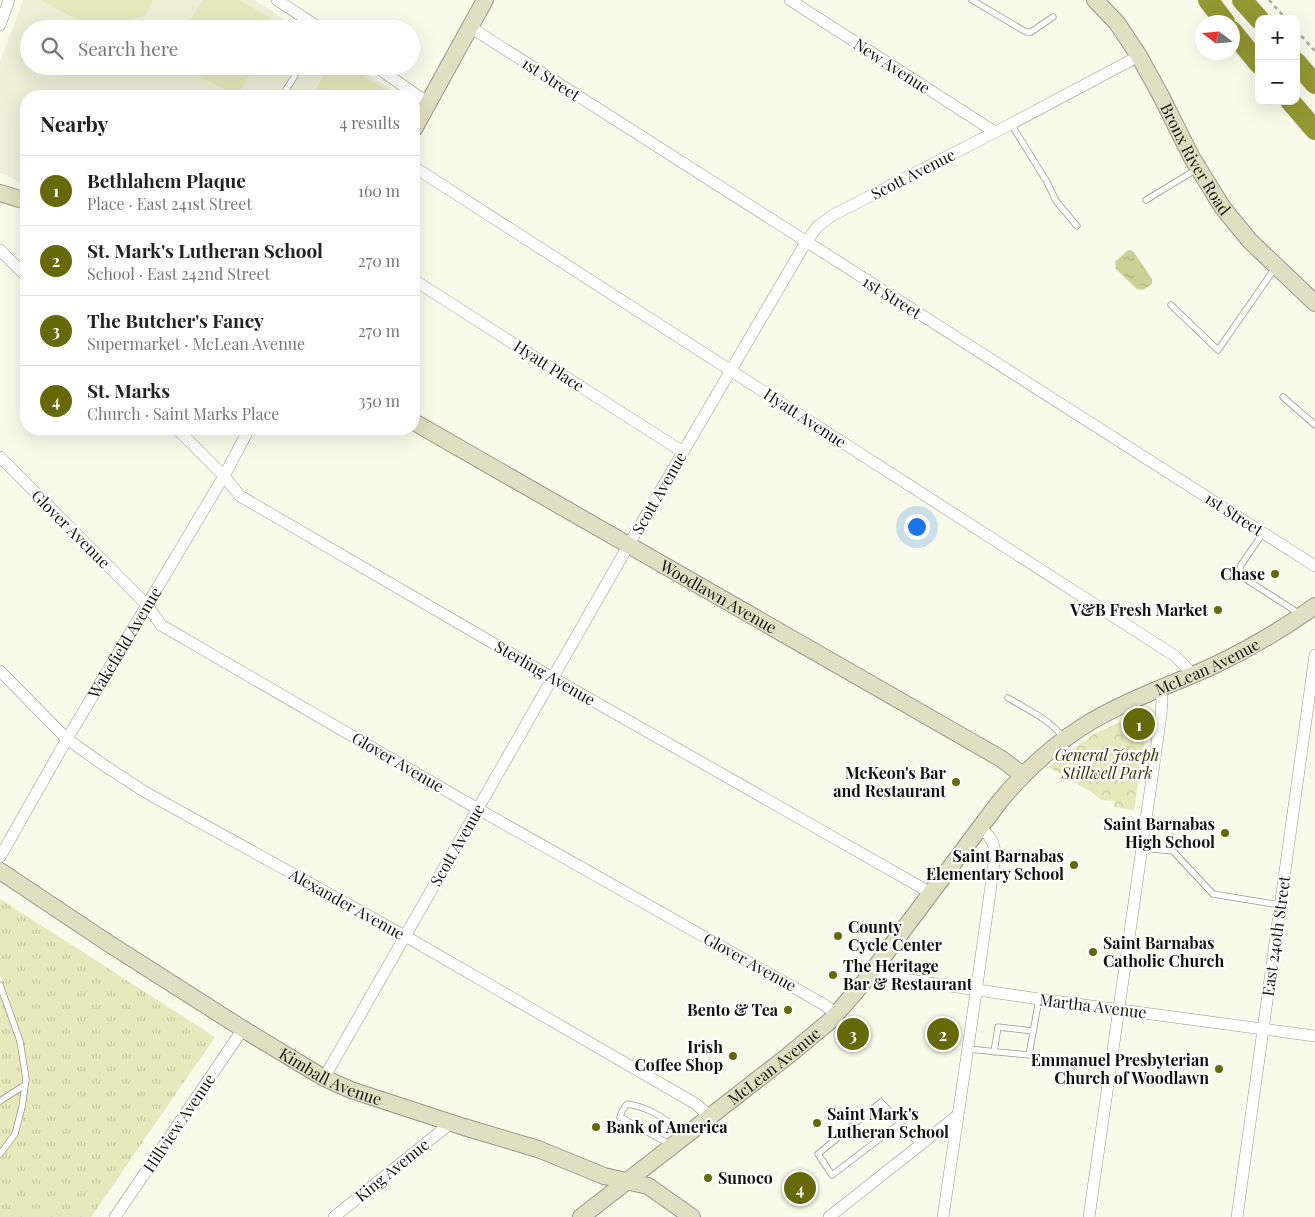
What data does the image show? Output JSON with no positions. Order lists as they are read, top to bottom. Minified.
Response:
{"streets":{"street":["New Avenue","1st Street","Bronx River Road","Scott Avenue","Hyatt Place","Hyatt Avenue","Glover Avenue","Woodlawn Avenue","Wakefield Avenue","McLean Avenue","Sterling Avenue","Alexander Avenue","East 240th Street","Martha Avenue","Kimball Avenue","Hillview Avenue","King Avenue"]},"crossings":[["New Avenue","Scott Avenue"],["1st Street","Scott Avenue"],["Bronx River Road","Scott Avenue"],["Scott Avenue","Hyatt Place"],["Scott Avenue","Hyatt Avenue"],["Scott Avenue","Glover Avenue"],["Scott Avenue","Woodlawn Avenue"],["Scott Avenue","Sterling Avenue"],["Scott Avenue","Alexander Avenue"],["Scott Avenue","Kimball Avenue"],["Hyatt Avenue","McLean Avenue"],["Glover Avenue","Wakefield Avenue"],["Glover Avenue","McLean Avenue"],["Woodlawn Avenue","McLean Avenue"],["Wakefield Avenue","Sterling Avenue"],["Wakefield Avenue","Alexander Avenue"],["McLean Avenue","Sterling Avenue"],["McLean Avenue","Alexander Avenue"],["McLean Avenue","Martha Avenue"],["McLean Avenue","Kimball Avenue"],["East 240th Street","Martha Avenue"],["Kimball Avenue","Hillview Avenue"],["Kimball Avenue","King Avenue"]],"parks":["General Joseph Stillwell Park"],"places":["Chase","V&B Fresh Market","McKeon's Bar and Restaurant","Saint Barnabas High School","Saint Barnabas Elementary School","County Cycle Center","Saint Barnabas Catholic Church","The Heritage Bar & Restaurant","Bento & Tea","Irish Coffee Shop","Emmanuel Presbyterian Church of Woodlawn","Saint Mark's Lutheran School","Bank of America","Sunoco"],"north":"left","page":{"map_buttons":["+","−"],"search":"Search here","heading":["Nearby","4 results"],"list":[{"mark":"1","name":"Bethlahem Plaque","note":"Place · East 241st Street","value":"160 m"},{"mark":"2","name":"St. Mark's Lutheran School","note":"School · East 242nd Street","value":"270 m"},{"mark":"3","name":"The Butcher's Fancy","note":"Supermarket · McLean Avenue","value":"270 m"},{"mark":"4","name":"St. Marks","note":"Church · Saint Marks Place","value":"350 m"}],"pins":["1","2","3","4"]}}
